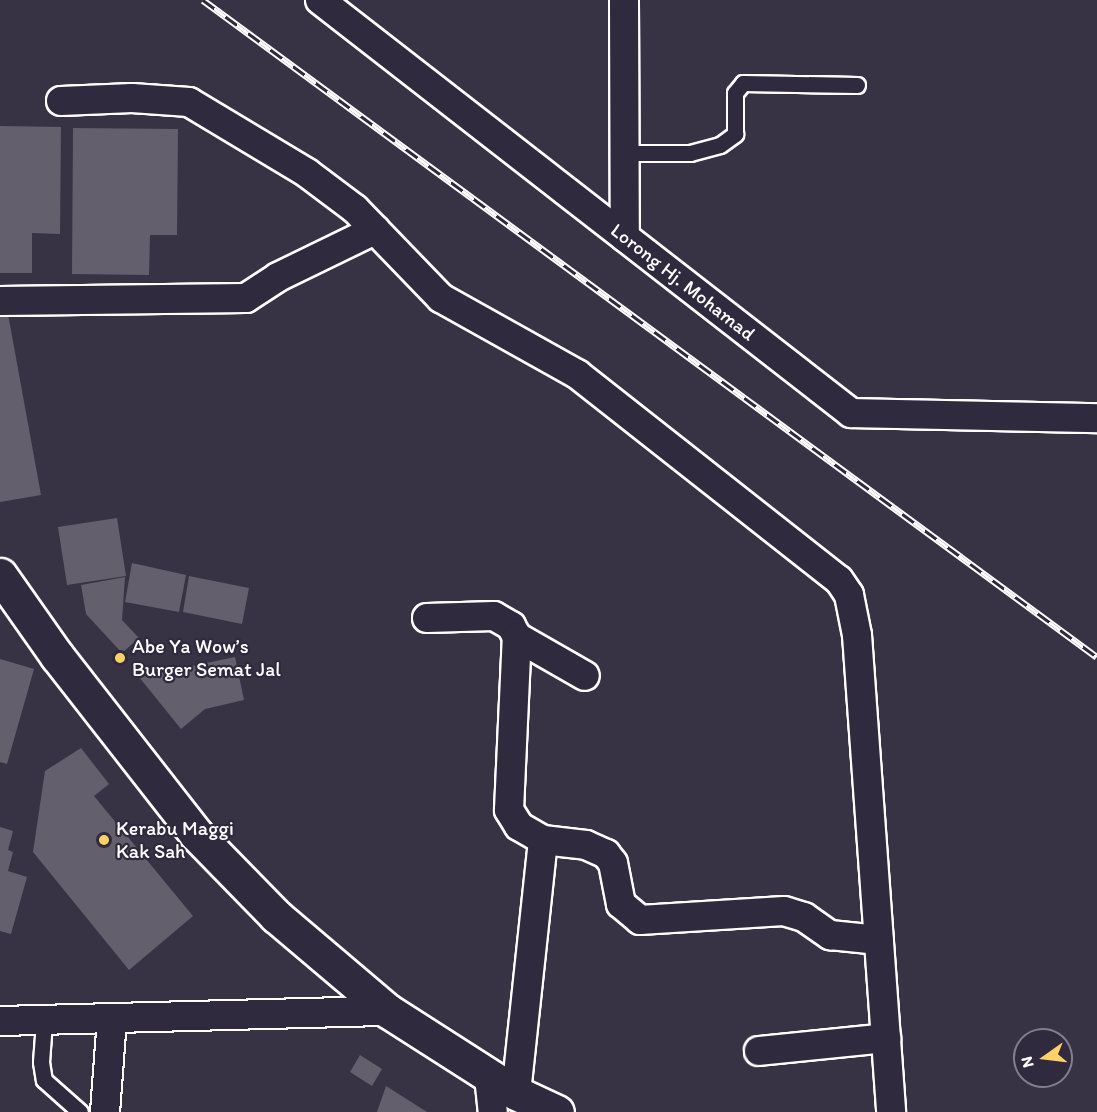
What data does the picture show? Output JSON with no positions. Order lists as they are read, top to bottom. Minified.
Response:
{"streets":{"street":["Lorong Hj. Mohamad"]},"places":["Abe Ya Wow’s Burger Semat Jal","Kerabu Maggi Kak Sah"],"north":"left"}
